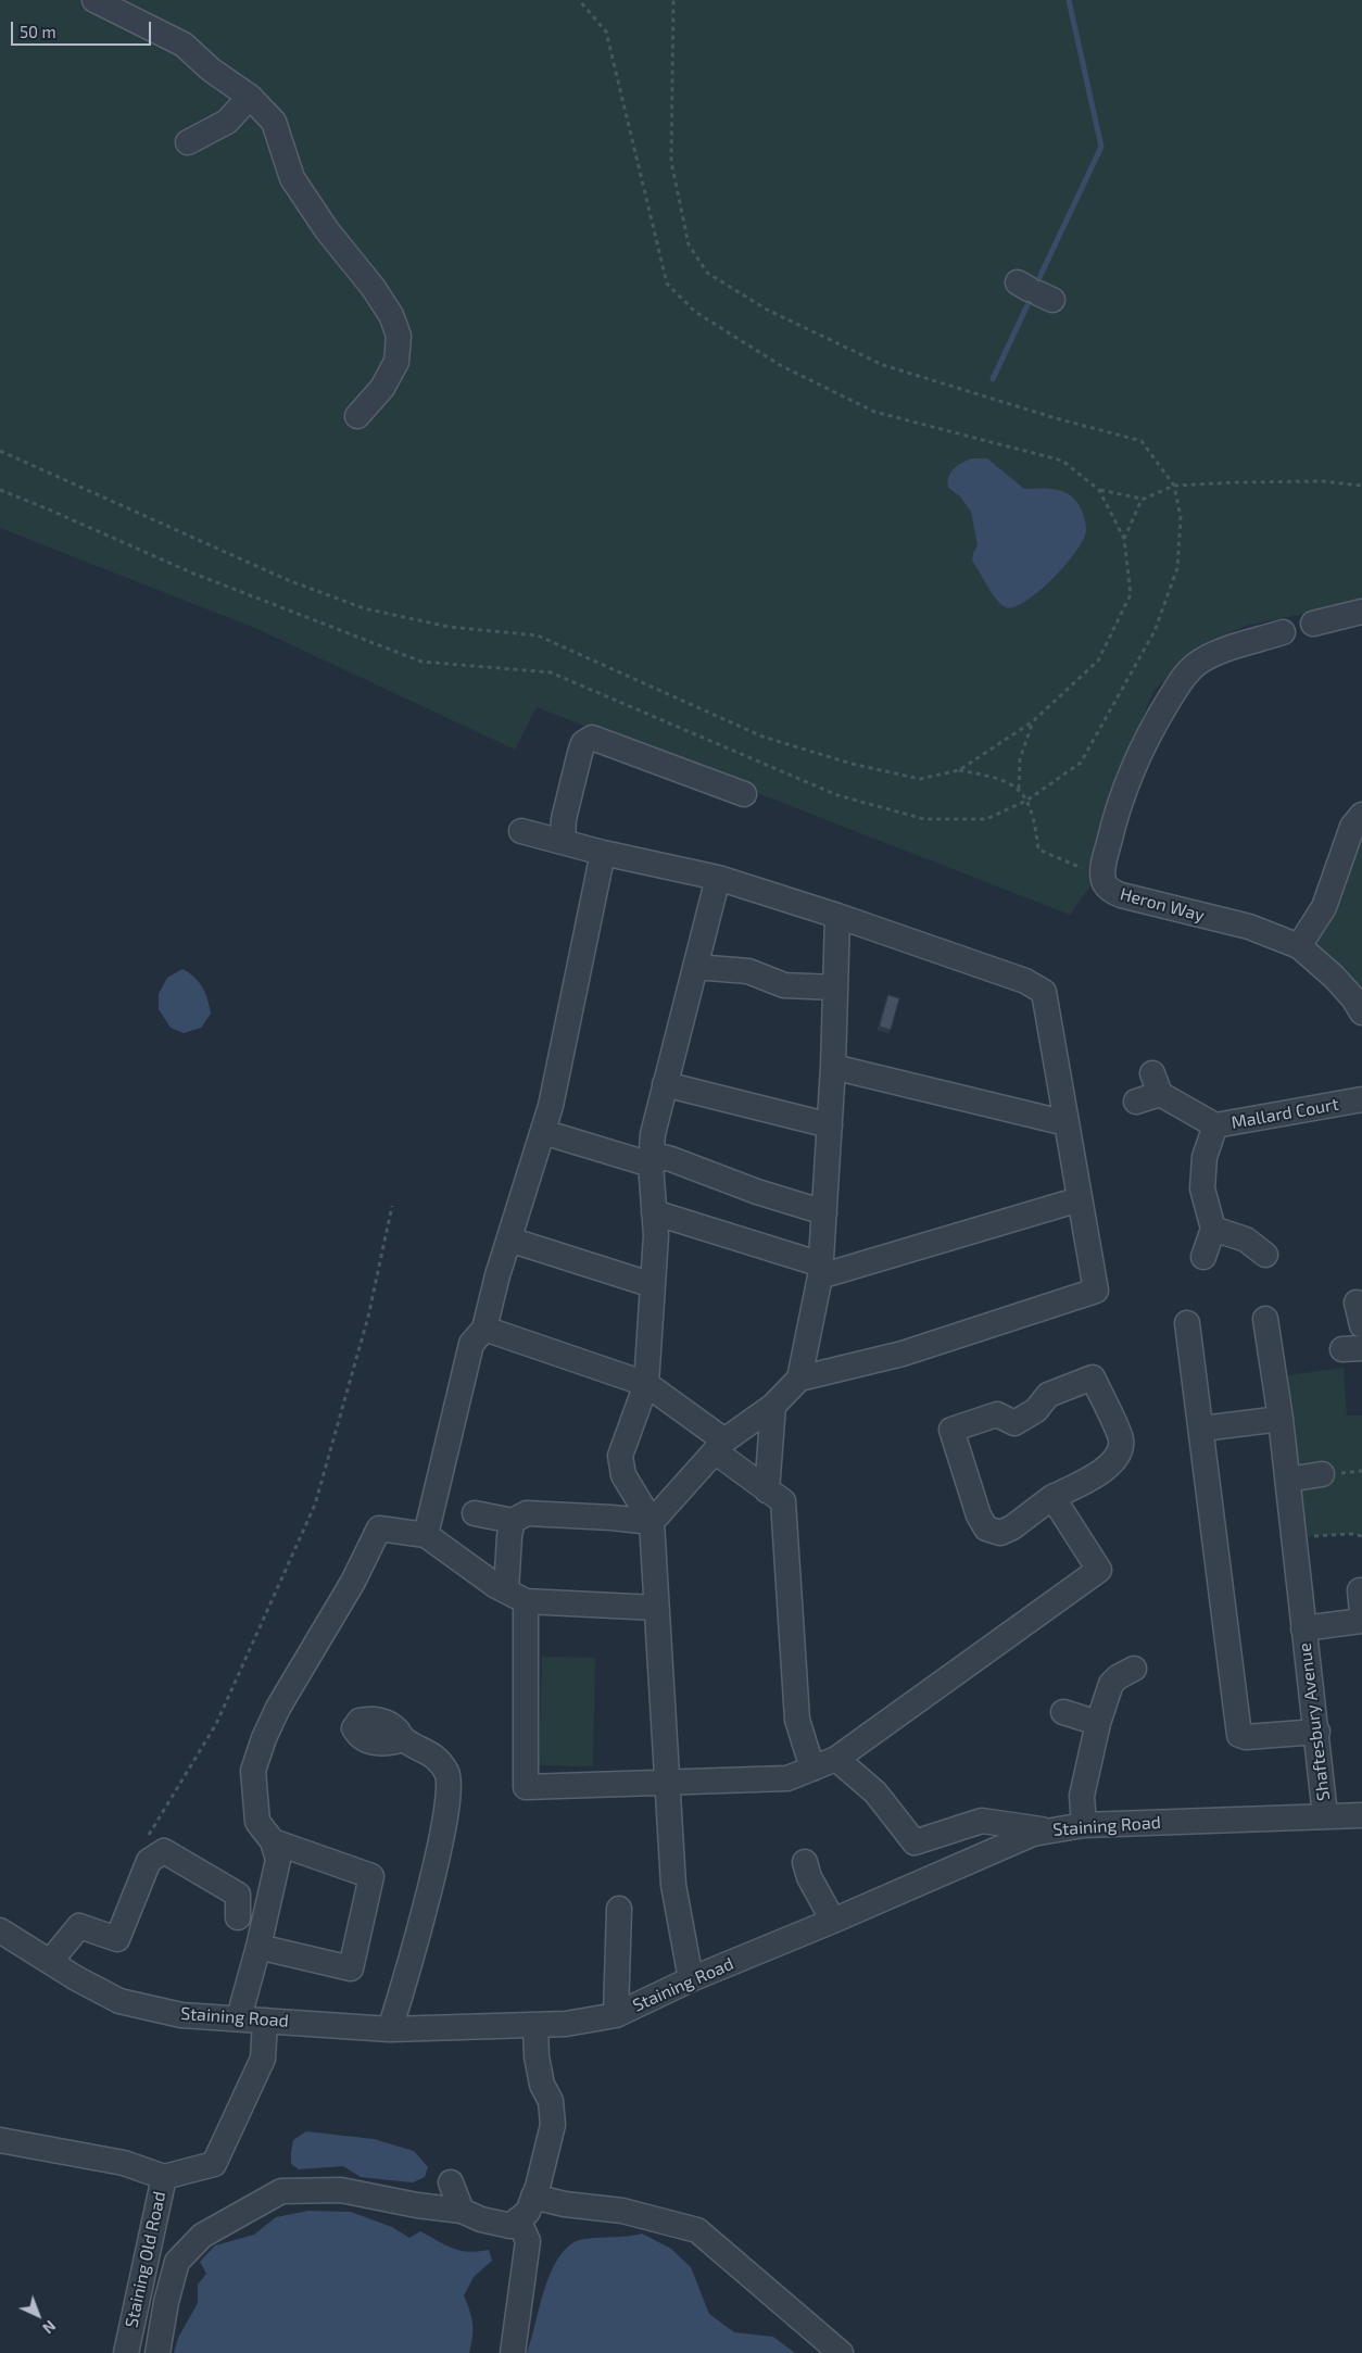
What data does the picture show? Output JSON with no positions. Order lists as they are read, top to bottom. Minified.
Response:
{"streets":{"street":["Heron Way","Mallard Court","Shaftesbury Avenue","Staining Road","Staining Old Road"]},"crossings":[["Shaftesbury Avenue","Staining Road"],["Staining Road","Staining Old Road"]],"scale_bar":"50 m","north":"bottom right"}
